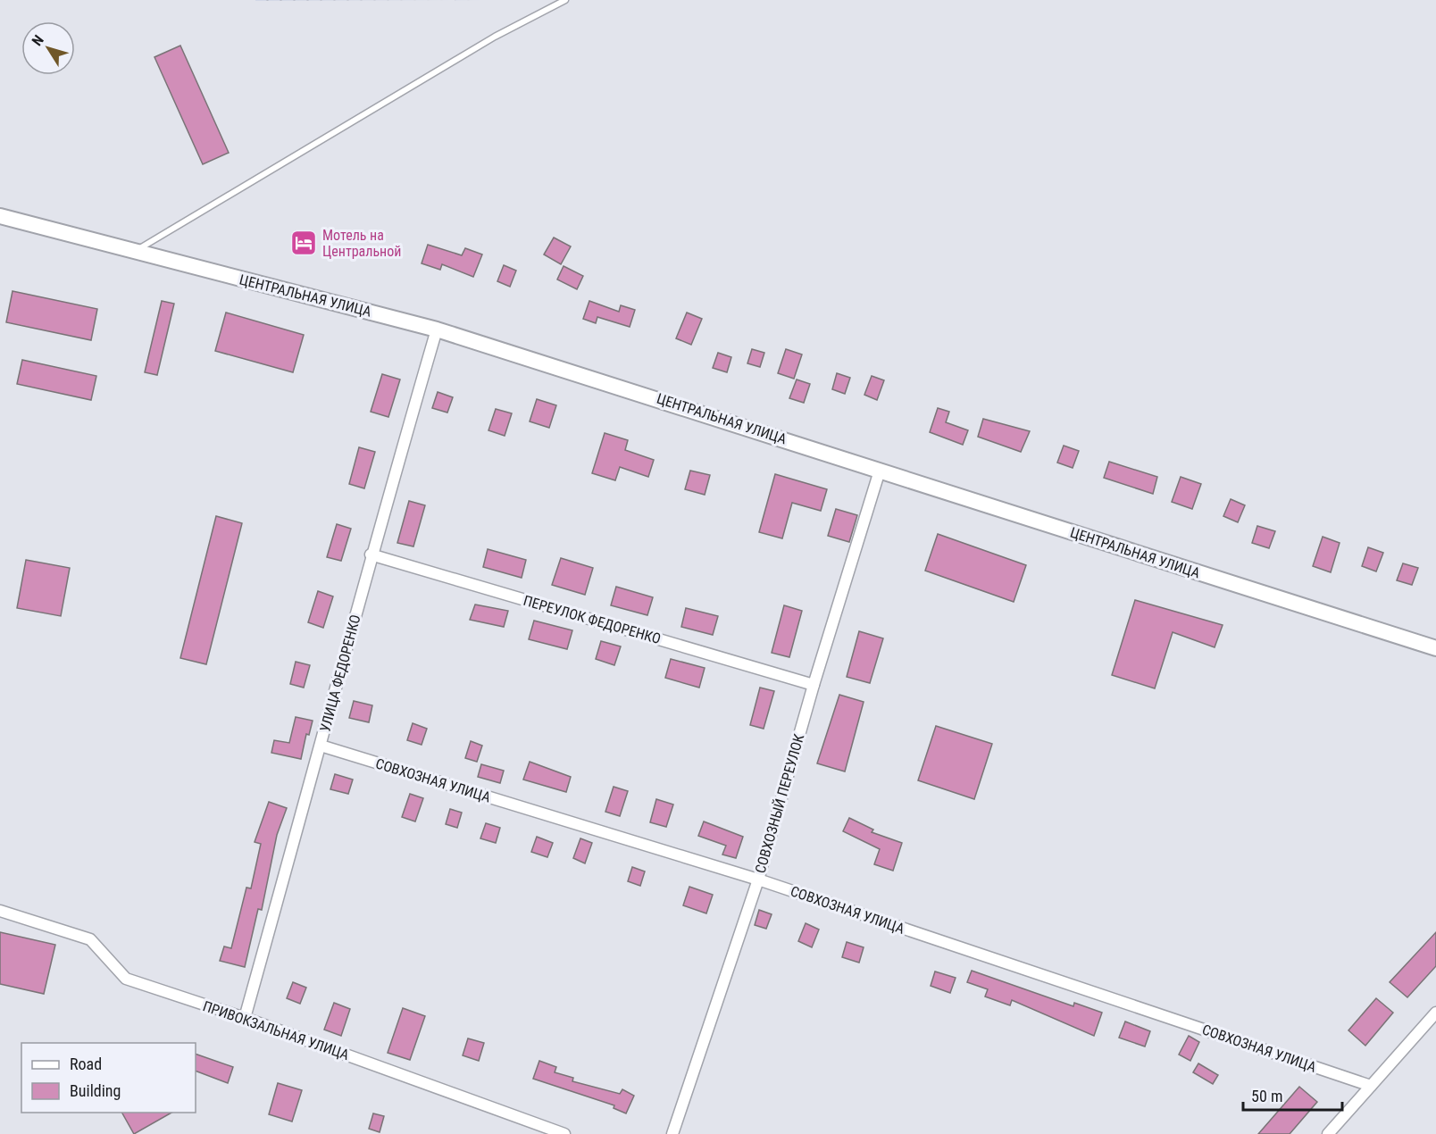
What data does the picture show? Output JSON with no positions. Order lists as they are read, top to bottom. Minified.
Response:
{"streets":{"street":["ЦЕНТРАЛЬНАЯ УЛИЦА","ПЕРЕУЛОК ФЕДОРЕНКО","УЛИЦА ФЕДОРЕНКО","СОВХОЗНАЯ УЛИЦА","СОВХОЗНЫЙ ПЕРЕУЛОК","ПРИВОКЗАЛЬНАЯ УЛИЦА"]},"crossings":[["ЦЕНТРАЛЬНАЯ УЛИЦА","УЛИЦА ФЕДОРЕНКО"],["ЦЕНТРАЛЬНАЯ УЛИЦА","СОВХОЗНЫЙ ПЕРЕУЛОК"],["ПЕРЕУЛОК ФЕДОРЕНКО","УЛИЦА ФЕДОРЕНКО"],["ПЕРЕУЛОК ФЕДОРЕНКО","СОВХОЗНЫЙ ПЕРЕУЛОК"],["УЛИЦА ФЕДОРЕНКО","СОВХОЗНАЯ УЛИЦА"],["УЛИЦА ФЕДОРЕНКО","ПРИВОКЗАЛЬНАЯ УЛИЦА"],["СОВХОЗНАЯ УЛИЦА","СОВХОЗНЫЙ ПЕРЕУЛОК"]],"places":{"hotel":["Мотель на Центральной"]},"legend":["Road","Building"],"scale_bar":"50 m","north":"top left"}
